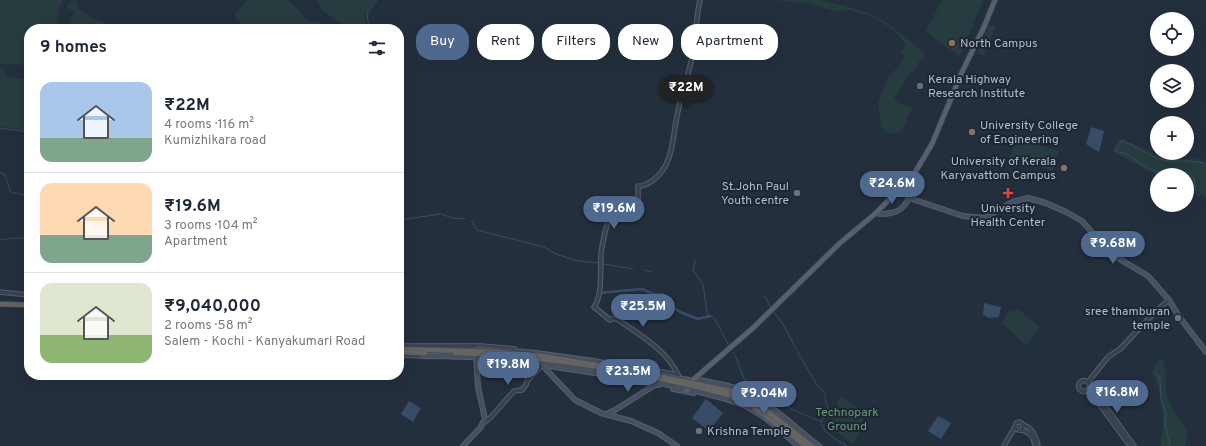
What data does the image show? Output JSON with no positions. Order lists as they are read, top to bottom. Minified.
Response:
{"parks":["Technopark Ground"],"places":{"other":["North Campus","Kerala Highway Research Institute","University College of Engineering","University of Kerala Karyavattom Campus","St.John Paul Youth centre","sree thamburan temple","Krishna Temple"],"health":["University Health Center"]},"page":{"map_buttons":["+","−"],"chip":["Buy","Rent","Filters","New","Apartment"],"heading":"9 homes","list":[{"name":"₹22M","note":"4 rooms · 116 m² · Kumizhikara road"},{"name":"₹19.6M","note":"3 rooms · 104 m² · Apartment"},{"name":"₹9,040,000","note":"2 rooms · 58 m² · Salem - Kochi - Kanyakumari Road"}],"price":["₹22M","₹24.6M","₹19.6M","₹9.68M","₹25.5M","₹19.8M","₹23.5M","₹16.8M","₹9.04M"]}}
